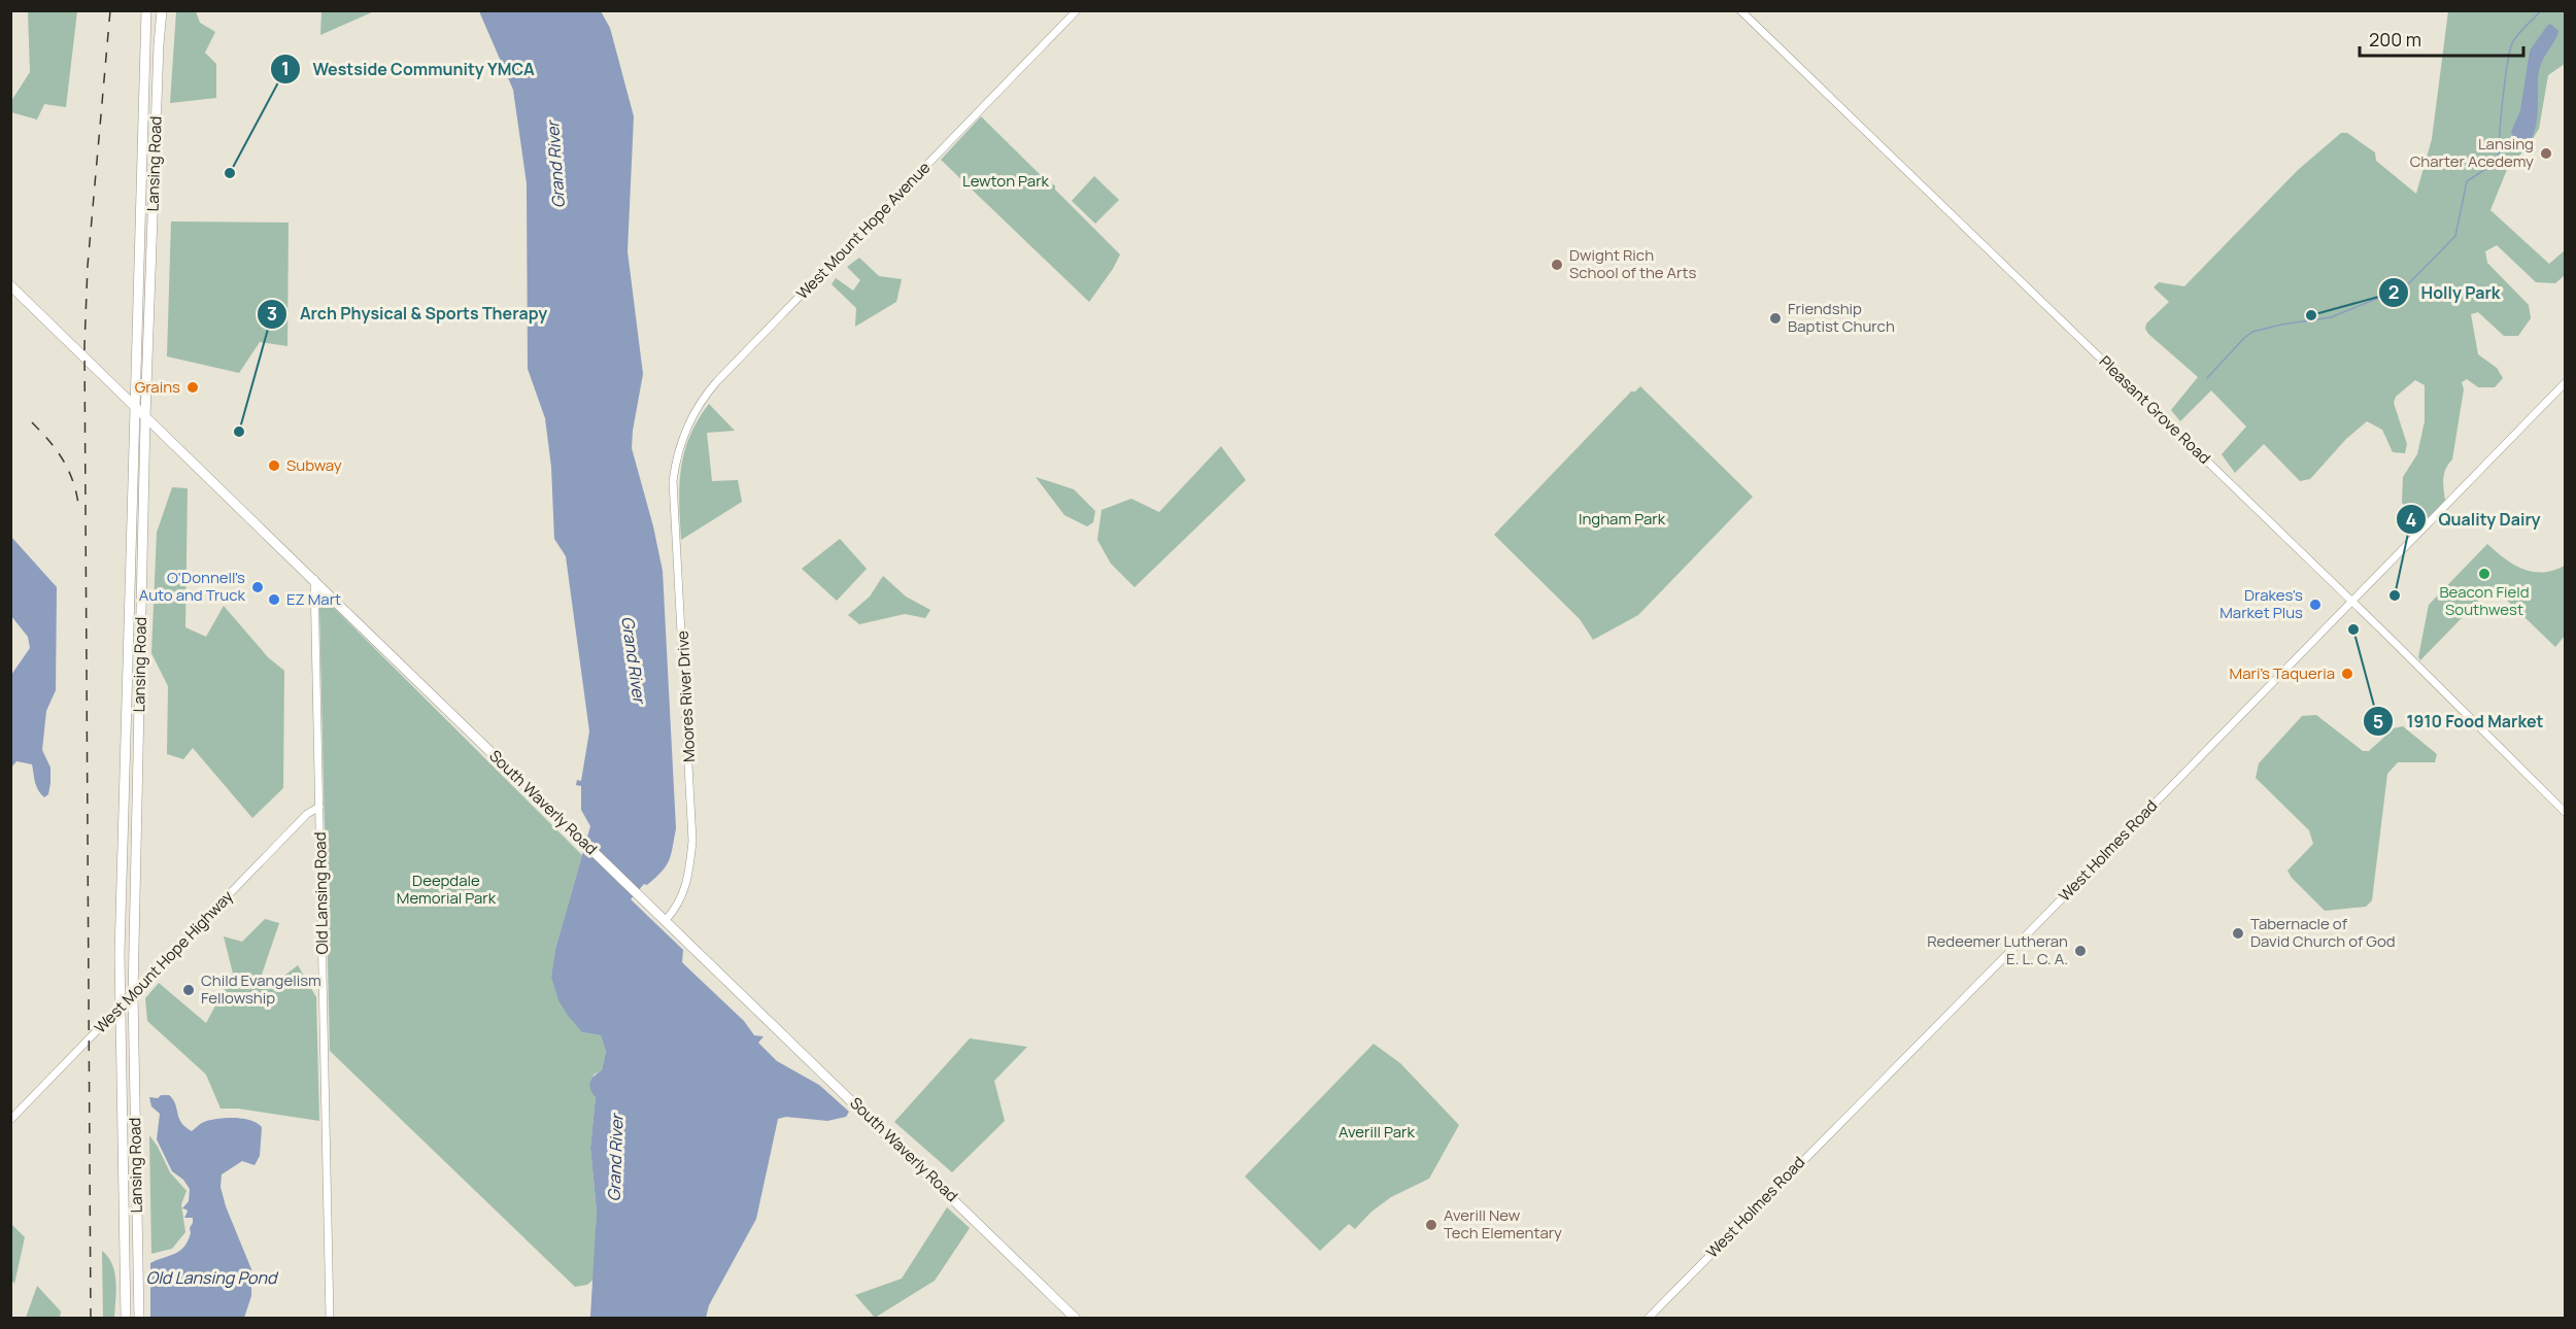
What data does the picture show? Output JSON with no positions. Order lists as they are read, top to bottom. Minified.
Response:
{"streets":{"main road":["Lansing Road","South Waverly Road"],"street":["West Mount Hope Avenue","Pleasant Grove Road","Moores River Drive","West Holmes Road","Old Lansing Road","West Mount Hope Highway"]},"crossings":[["Lansing Road","South Waverly Road"],["Lansing Road","West Mount Hope Highway"],["West Mount Hope Avenue","Moores River Drive"],["Pleasant Grove Road","West Holmes Road"],["Moores River Drive","South Waverly Road"],["South Waverly Road","Old Lansing Road"],["Old Lansing Road","West Mount Hope Highway"]],"water":["Grand River","Old Lansing Pond"],"parks":["Lewton Park","Ingham Park","Deepdale Memorial Park","Averill Park"],"places":["Lansing Charter Acedemy","Westside Community YMCA","Dwight Rich School of the Arts","Holly Park","Friendship Baptist Church","Grains","Arch Physical & Sports Therapy","Subway","Beacon Field Southwest","O'Donnell's Auto and Truck","Quality Dairy","EZ Mart","Drakes's Market Plus","1910 Food Market","Mari's Taqueria","Tabernacle of David Church of God","Redeemer Lutheran E. L. C. A.","Child Evangelism Fellowship","Averill New Tech Elementary"],"scale_bar":"200 m"}
